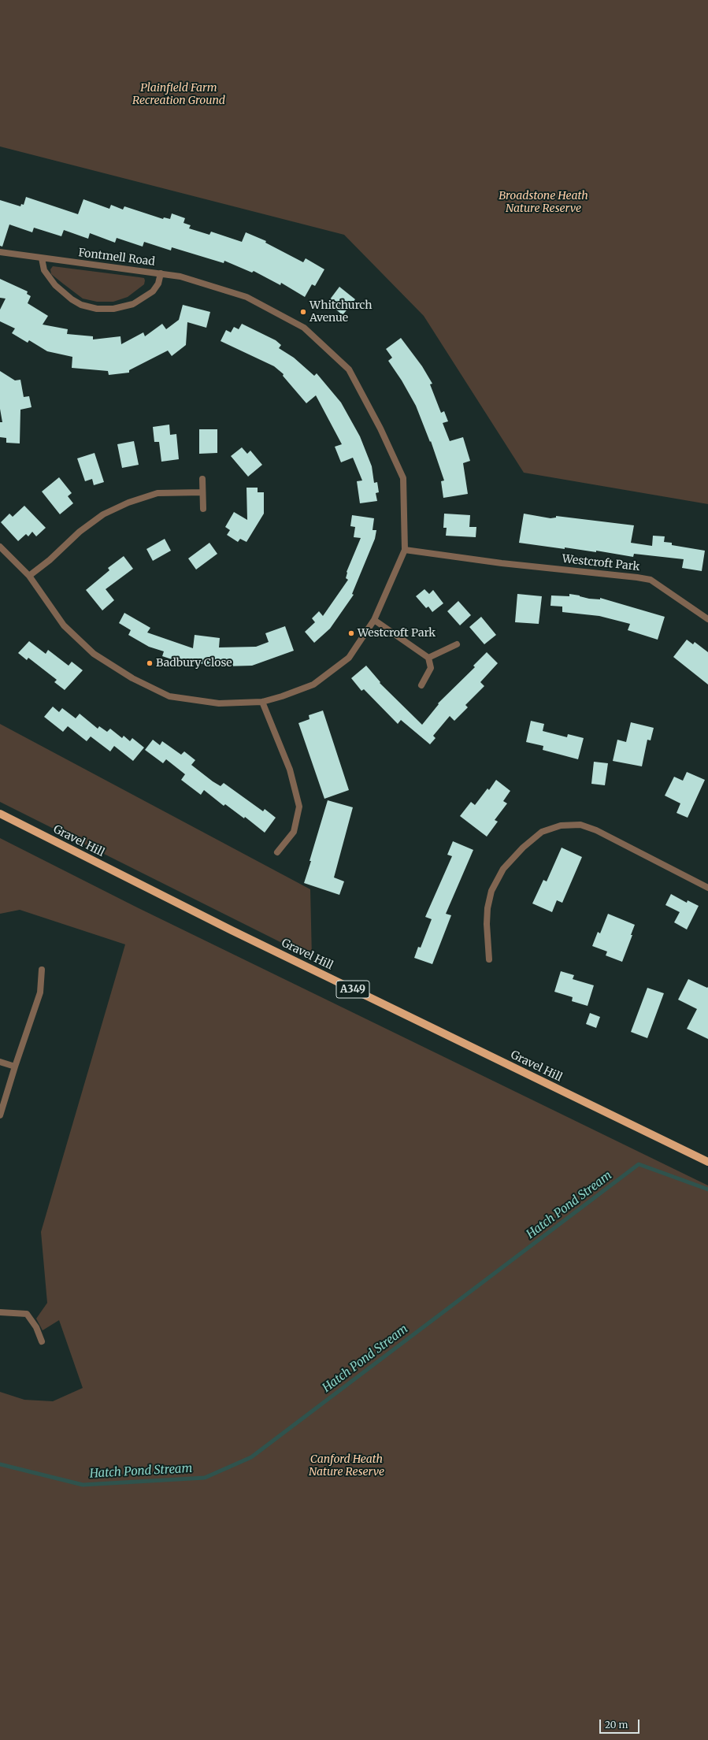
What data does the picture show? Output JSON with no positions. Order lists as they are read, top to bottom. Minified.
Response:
{"streets":{"main road":["Gravel Hill","A349"],"street":["Fontmell Road","Westcroft Park"]},"water":["Hatch Pond Stream"],"parks":["Plainfield Farm Recreation Ground","Broadstone Heath Nature Reserve","Canford Heath Nature Reserve"],"places":["Whitchurch Avenue","Westcroft Park","Badbury Close"],"scale_bar":"20 m"}
